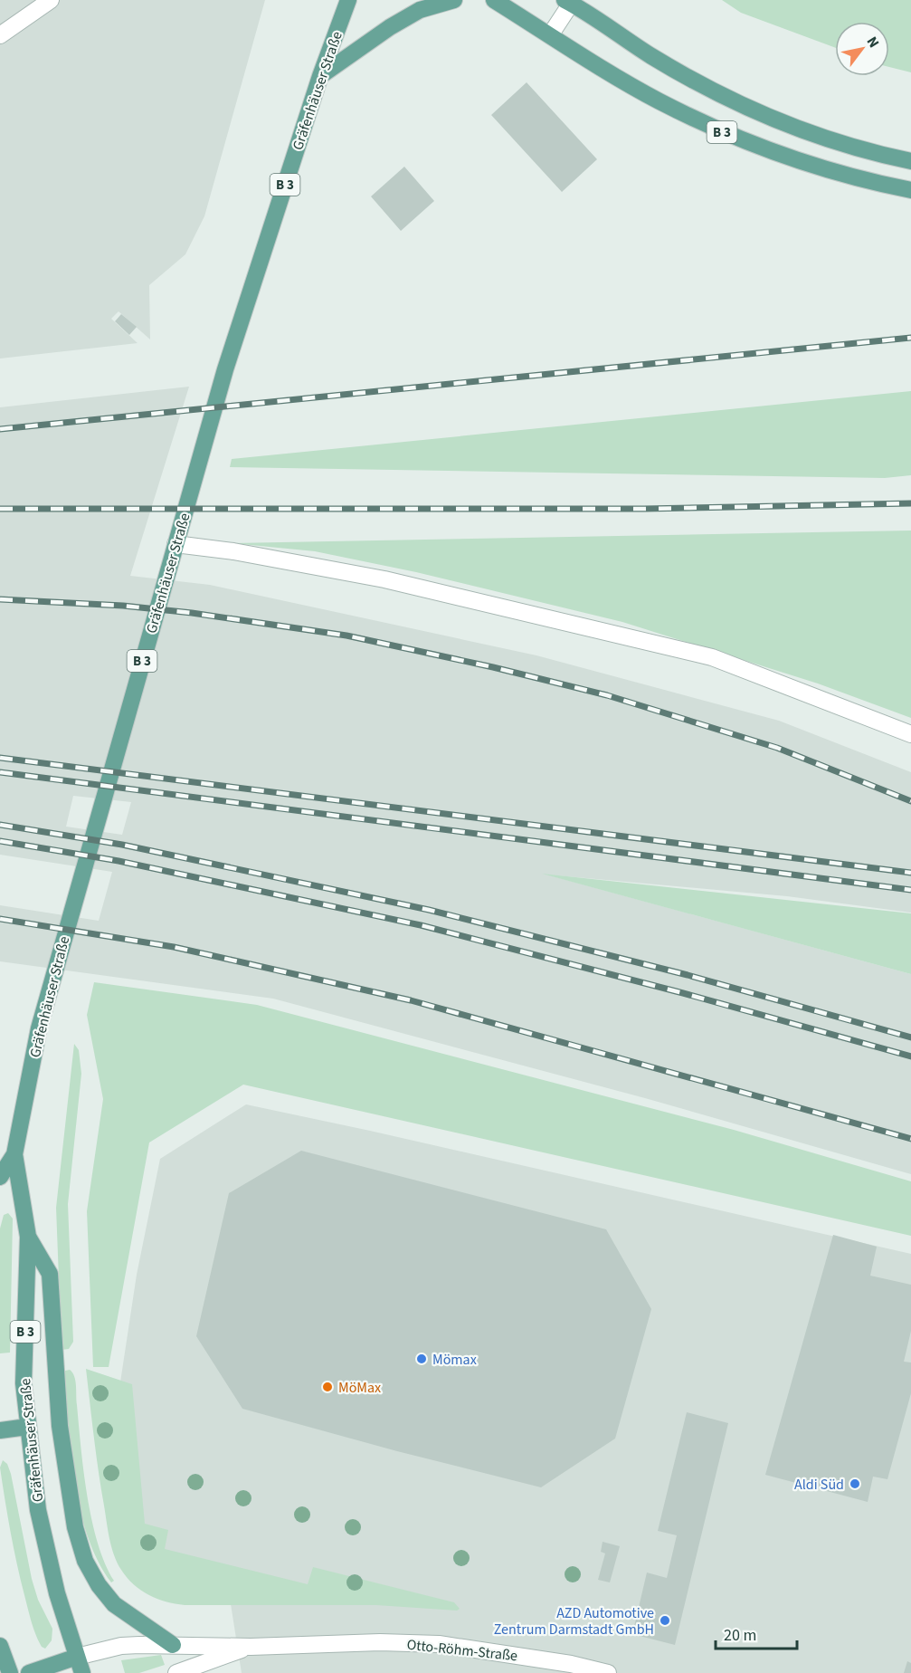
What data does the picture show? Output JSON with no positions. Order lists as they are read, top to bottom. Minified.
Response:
{"streets":{"main road":["Gräfenhäuser Straße","B 3"],"street":["Otto-Röhm-Straße"]},"crossings":[["Gräfenhäuser Straße","Otto-Röhm-Straße"]],"places":["Mömax","MöMax","Aldi Süd","AZD Automotive Zentrum Darmstadt GmbH"],"scale_bar":"20 m","north":"top right"}
